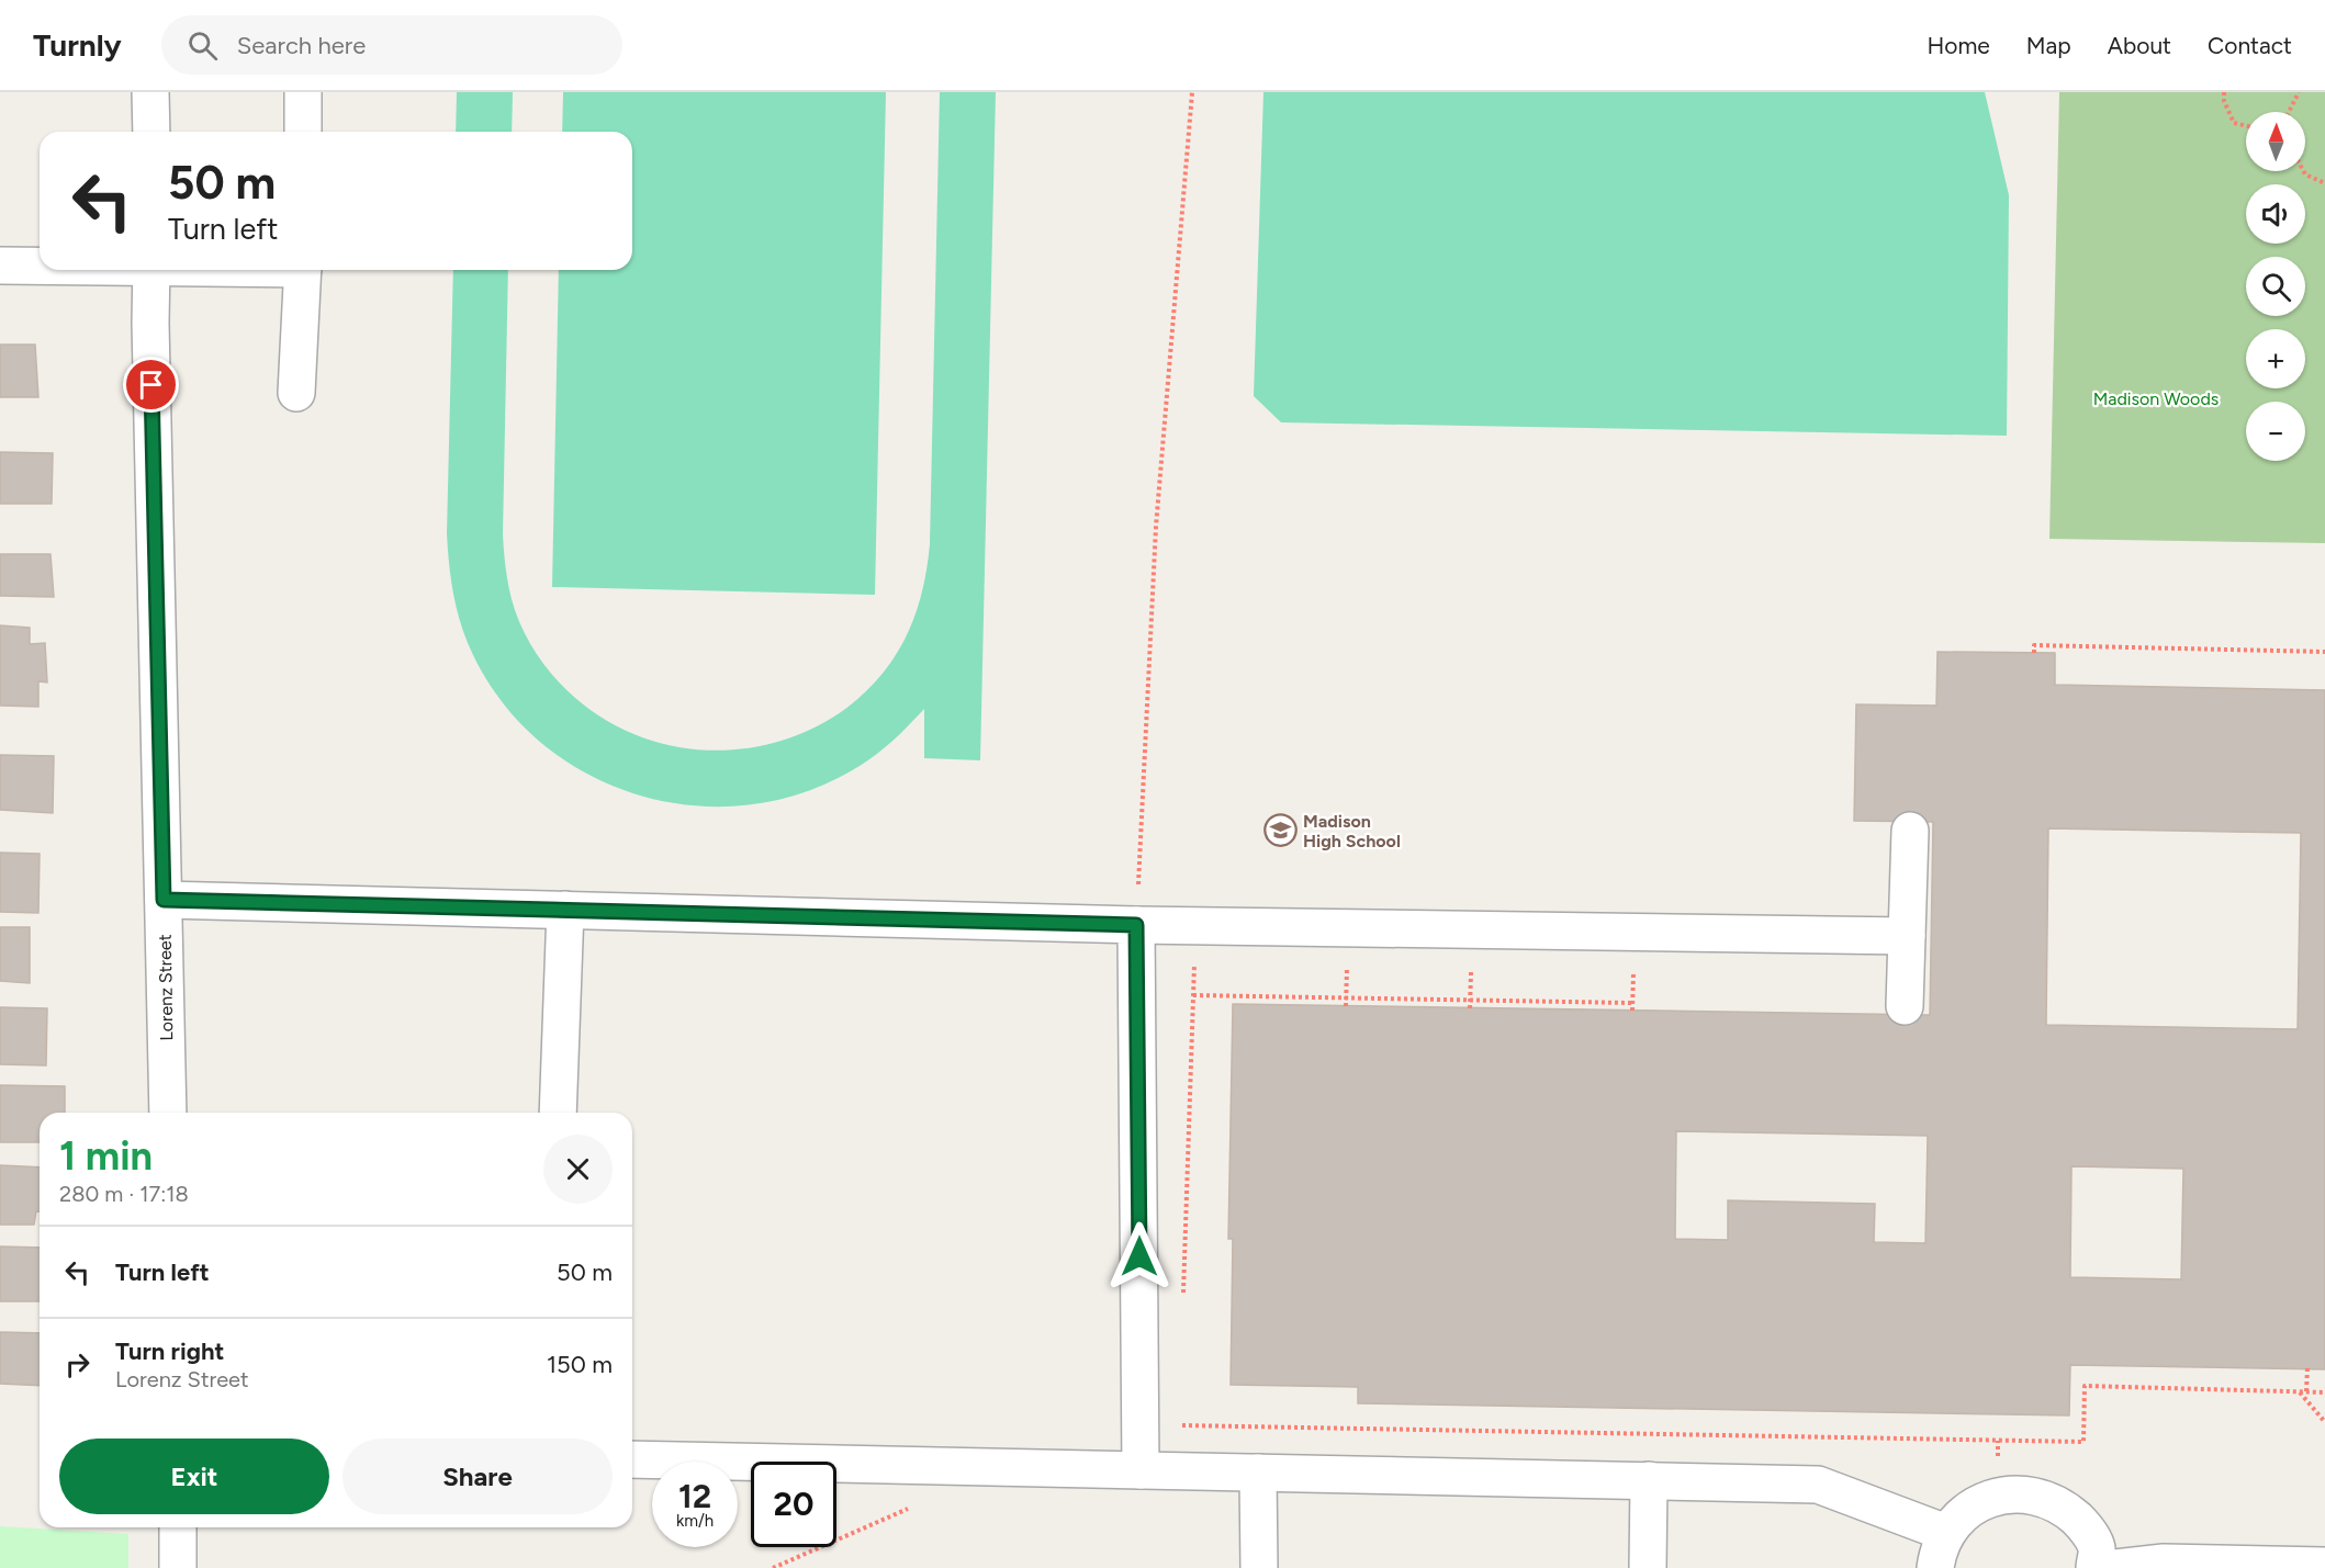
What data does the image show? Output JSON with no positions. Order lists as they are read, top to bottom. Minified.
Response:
{"streets":{"street":["Lorenz Street"]},"parks":["Madison Woods"],"places":{"school or university":["Madison High School"]},"north":"top","page":{"header":"Turnly","search":"Search here","nav":["Home","Map","About","Contact"],"map_buttons":["+","−"],"turn":["50 m","Turn left"],"heading":["1 min","280 m · 17:18"],"list":[{"name":"Turn left","value":"50 m"},{"name":"Turn right","note":"Lorenz Street","value":"150 m"}],"buttons":["Exit","Share"],"speed":"12 km/h","limit":"20"}}
